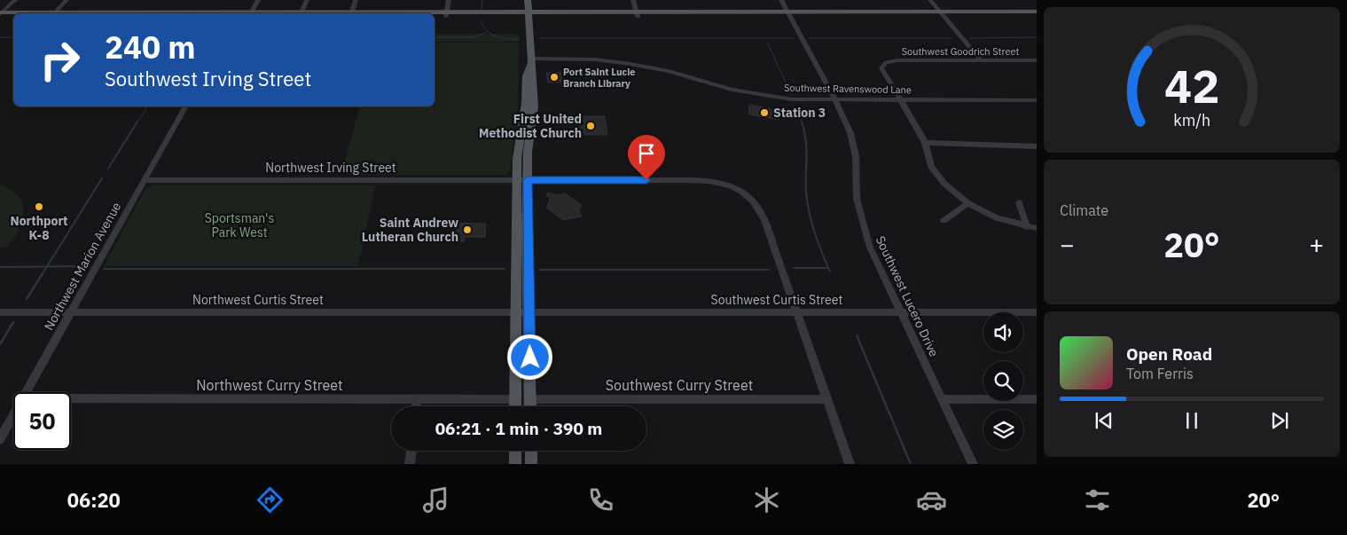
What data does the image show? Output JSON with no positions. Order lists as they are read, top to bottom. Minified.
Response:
{"streets":{"street":["Southwest Goodrich Street","Southwest Ravenswood Lane","Northwest Irving Street","Northwest Marion Avenue","Southwest Lucero Drive","Northwest Curtis Street","Southwest Curtis Street","Northwest Curry Street","Southwest Curry Street"]},"crossings":[["Southwest Goodrich Street","Southwest Ravenswood Lane"],["Southwest Ravenswood Lane","Southwest Lucero Drive"],["Northwest Irving Street","Northwest Marion Avenue"],["Northwest Irving Street","Southwest Curtis Street"],["Northwest Marion Avenue","Northwest Curtis Street"],["Southwest Lucero Drive","Southwest Curtis Street"],["Northwest Curtis Street","Southwest Curtis Street"]],"parks":["Sportsman's Park West"],"places":["Port Saint Lucie Branch Library","Station 3","First United Methodist Church","Northport K-8","Saint Andrew Lutheran Church"],"page":{"turn":["240 m","Southwest Irving Street"],"tile":"Climate","heat":["−","20°","+"],"song":["Open Road","Tom Ferris"],"limit":"50","trip":"06:21 · 1 min · 390 m","tabs":["06:20","20°"],"gauge":["42","km/h"]}}
